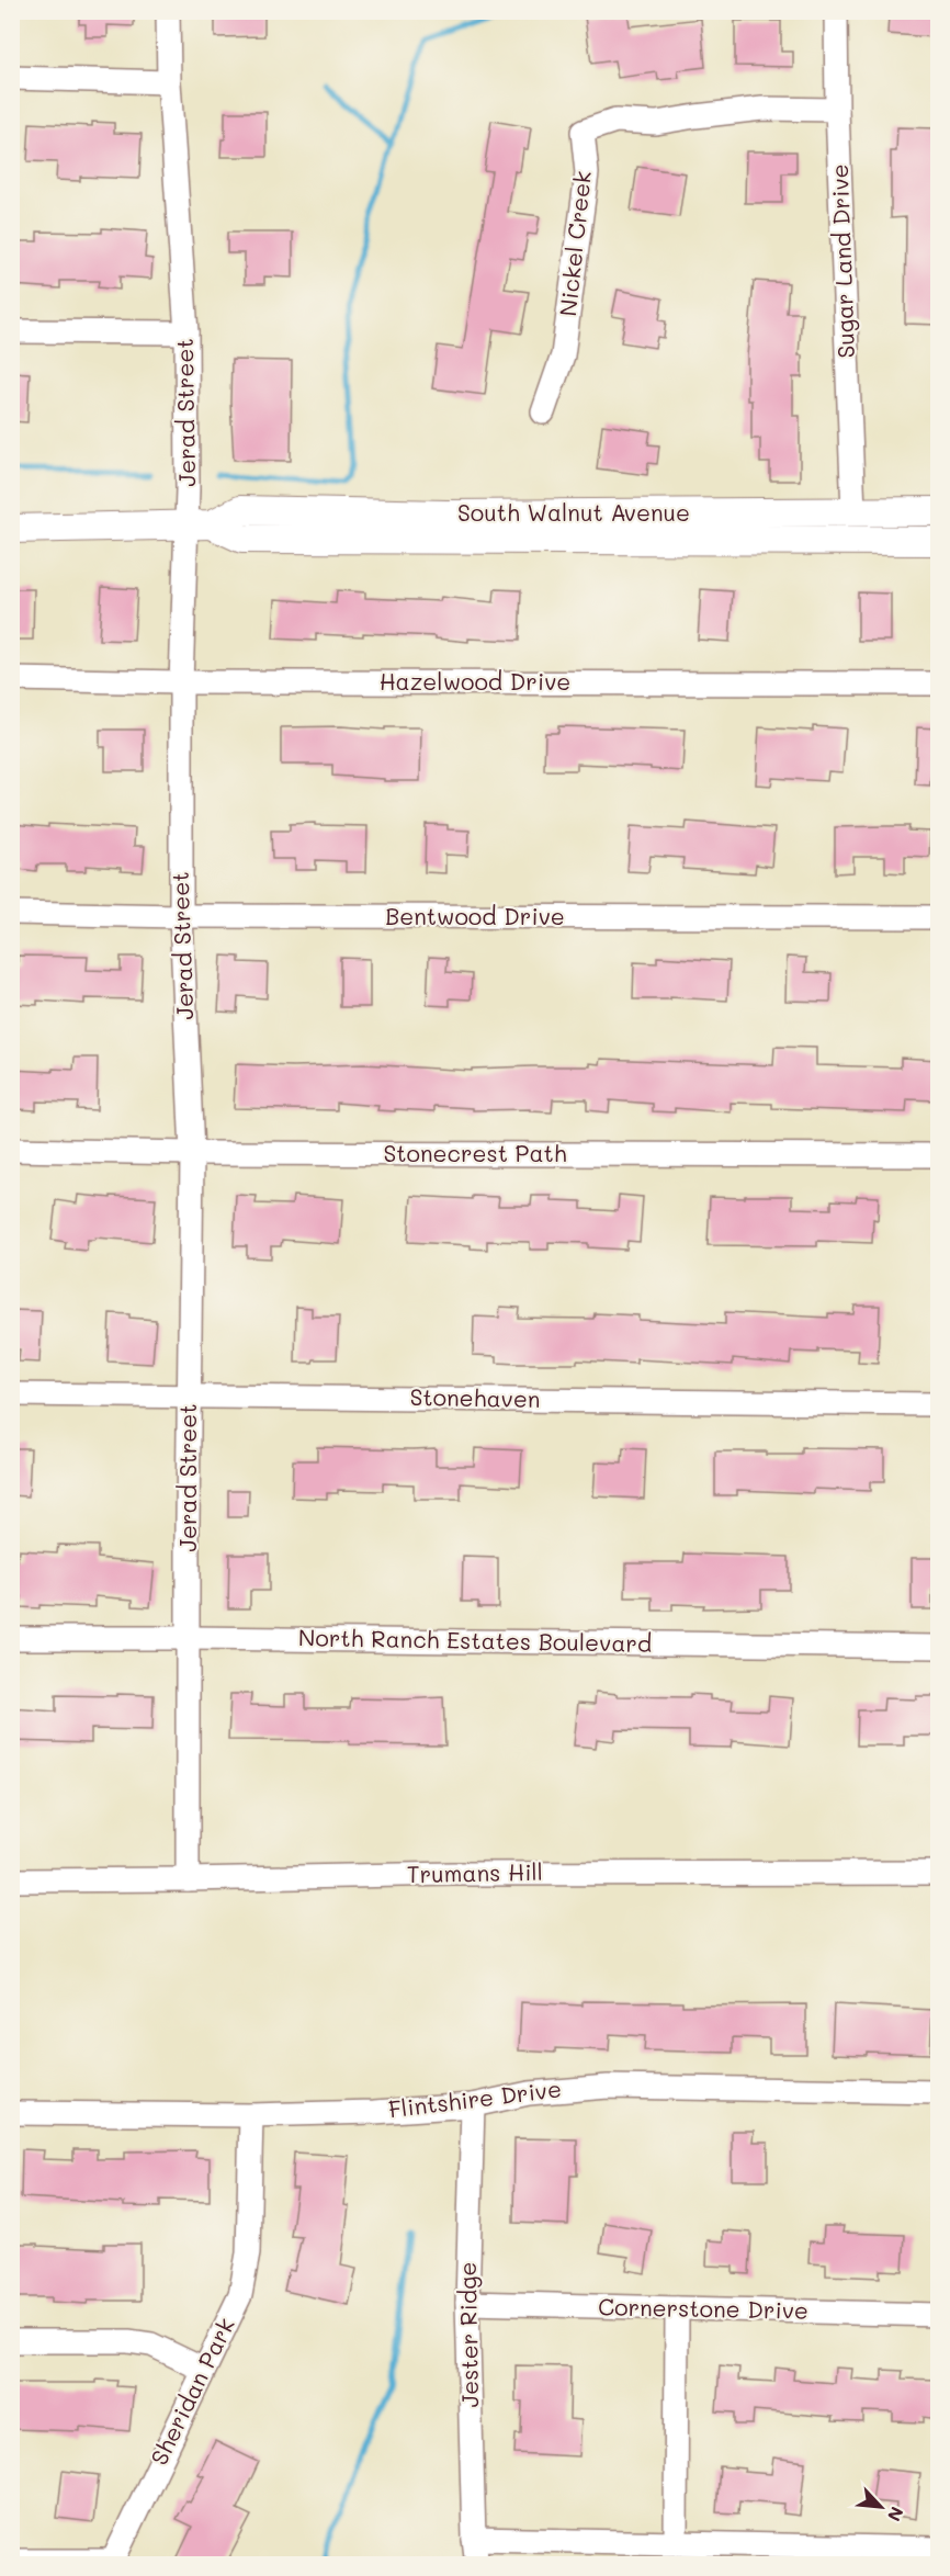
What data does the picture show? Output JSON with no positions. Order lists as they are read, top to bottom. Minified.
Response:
{"streets":{"street":["Nickel Creek","Sugar Land Drive","Jerad Street","South Walnut Avenue","Hazelwood Drive","Bentwood Drive","Stonecrest Path","Stonehaven","North Ranch Estates Boulevard","Trumans Hill","Flintshire Drive","Cornerstone Drive","Jester Ridge","Sheridan Park"]},"crossings":[["Nickel Creek","Sugar Land Drive"],["Sugar Land Drive","South Walnut Avenue"],["Jerad Street","South Walnut Avenue"],["Jerad Street","Hazelwood Drive"],["Jerad Street","Bentwood Drive"],["Jerad Street","Stonecrest Path"],["Jerad Street","Stonehaven"],["Jerad Street","North Ranch Estates Boulevard"],["Jerad Street","Trumans Hill"],["Flintshire Drive","Jester Ridge"],["Flintshire Drive","Sheridan Park"],["Cornerstone Drive","Jester Ridge"]],"north":"bottom right"}
